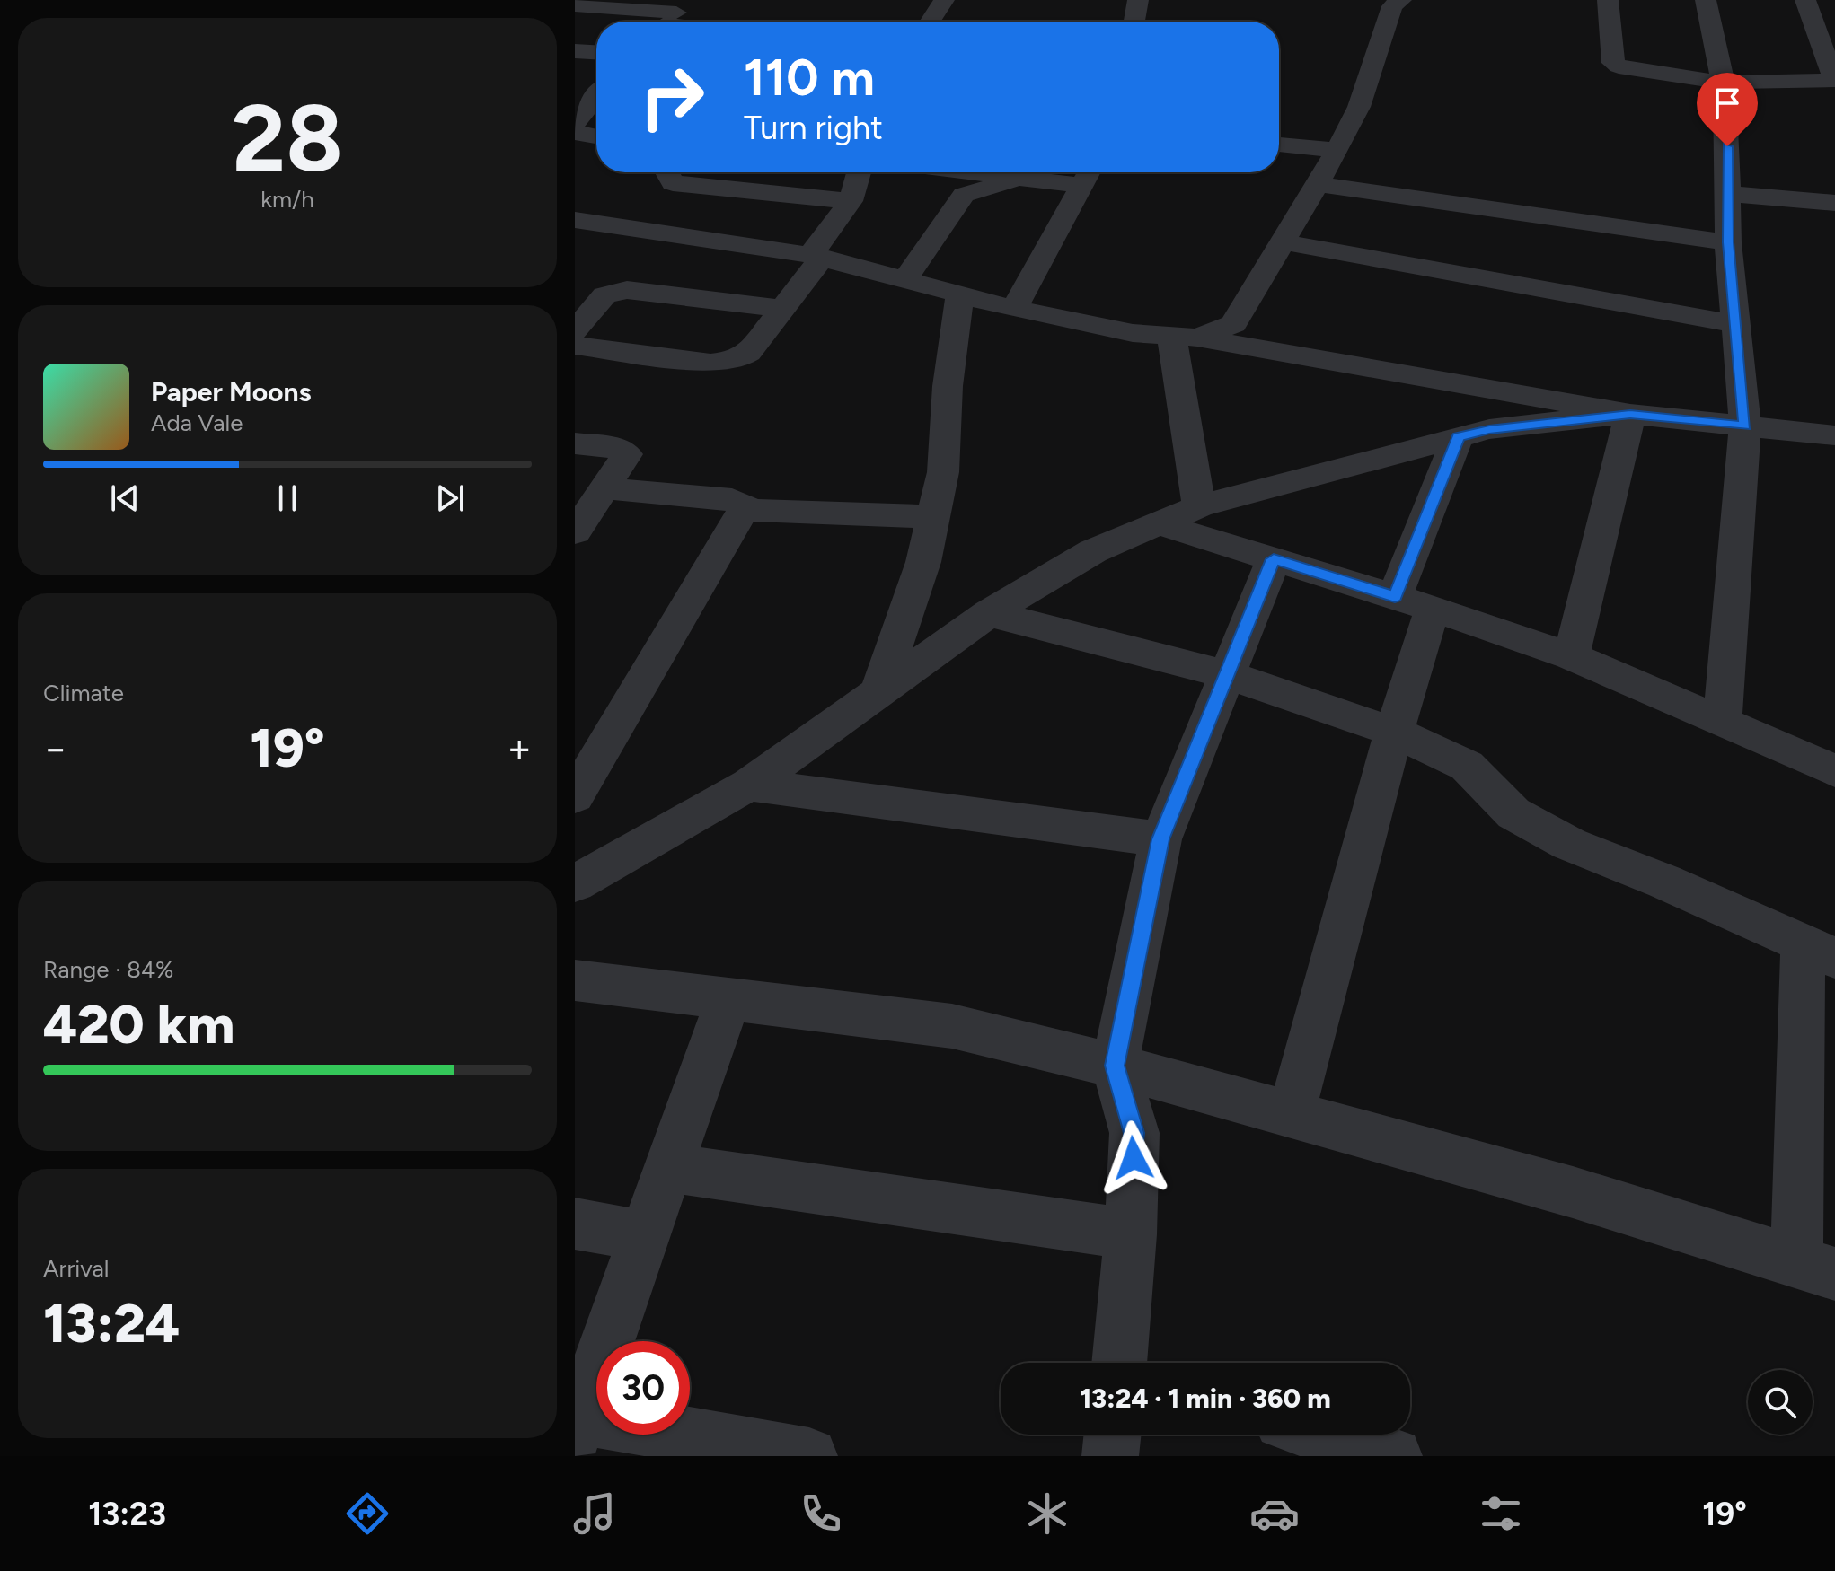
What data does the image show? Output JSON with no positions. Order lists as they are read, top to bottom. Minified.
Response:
{"page":{"tile":[["28","km/h"],"Climate",["Range · 84%","420 km"],["Arrival","13:24"]],"turn":["110 m","Turn right"],"song":["Paper Moons","Ada Vale"],"heat":["−","19°","+"],"limit":"30","trip":"13:24 · 1 min · 360 m","tabs":["13:23","19°"]}}
